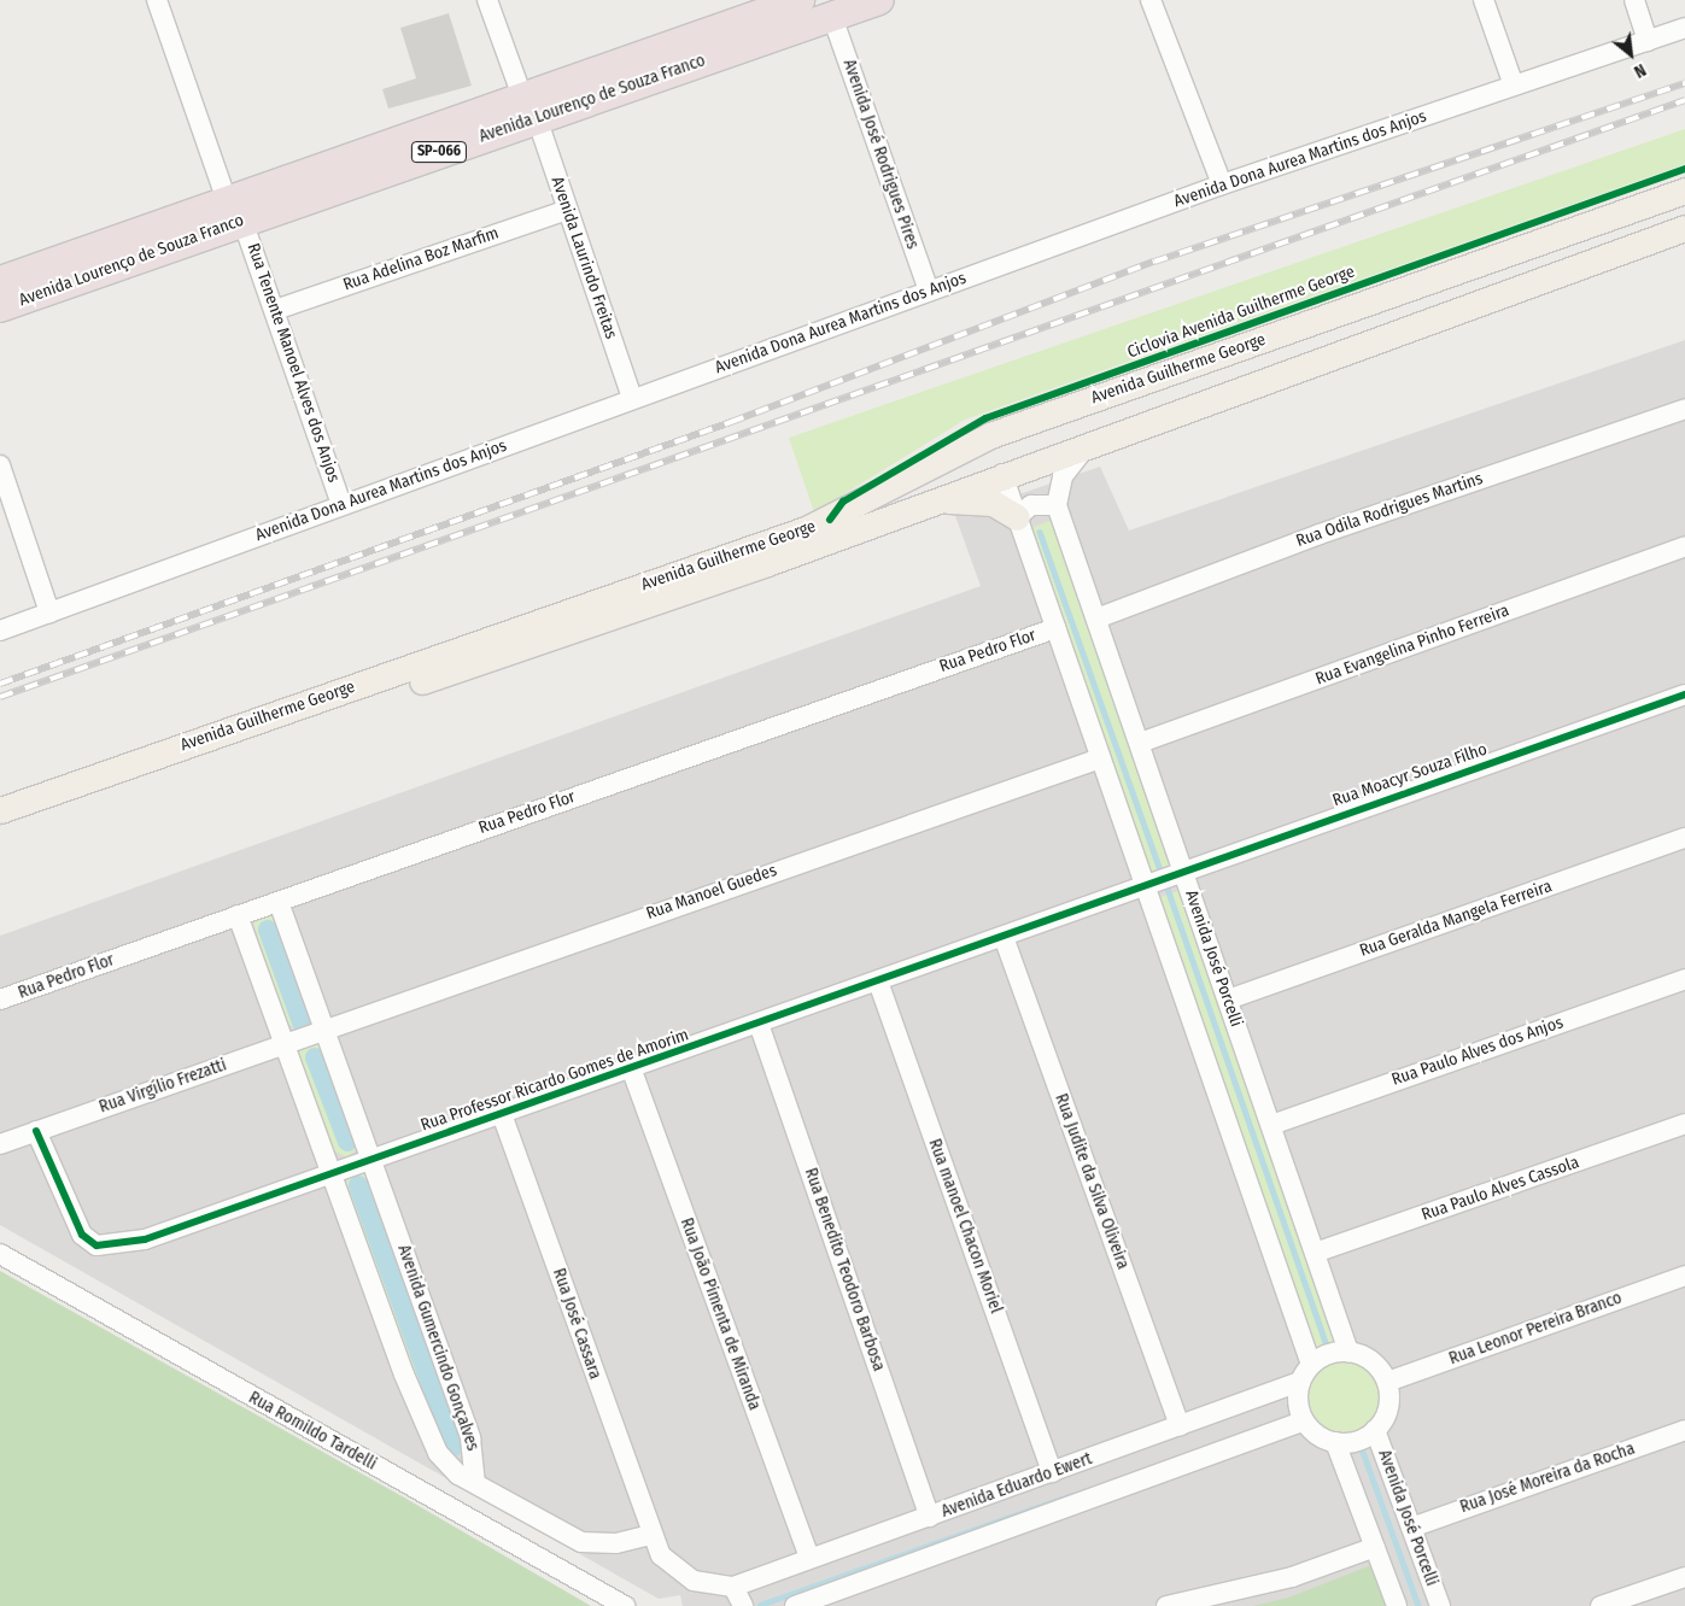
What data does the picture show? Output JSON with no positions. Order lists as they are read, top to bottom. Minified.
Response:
{"streets":{"highway":["Avenida Lourenço de Souza Franco","SP-066"],"main road":["Avenida Guilherme George"],"street":["Avenida José Rodrigues Pires","Avenida Dona Aurea Martins dos Anjos","Avenida Laurindo Freitas","Rua Adelina Boz Marfim","Rua Tenente Manoel Alves dos Anjos","Rua Odila Rodrigues Martins","Rua Evangelina Pinho Ferreira","Rua Pedro Flor","Rua Moacyr Souza Filho","Rua Manoel Guedes","Rua Geralda Mangela Ferreira","Avenida José Porcelli","Rua Paulo Alves dos Anjos","Rua Professor Ricardo Gomes de Amorim","Rua Virgílio Frezatti","Rua Judite da Silva Oliveira","Rua Paulo Alves Cassola","Rua manoel Chacon Moriel","Rua Benedito Teodoro Barbosa","Rua João Pimenta de Miranda","Rua José Cassara","Rua Leonor Pereira Branco","Avenida Gumercindo Gonçalves","Rua Romildo Tardelli","Rua José Moreira da Rocha","Avenida Eduardo Ewert"],"cycle path":["Ciclovia Avenida Guilherme George"]},"crossings":[["Avenida Lourenço de Souza Franco","Avenida José Rodrigues Pires"],["Avenida Lourenço de Souza Franco","Avenida Laurindo Freitas"],["Avenida Lourenço de Souza Franco","Rua Tenente Manoel Alves dos Anjos"],["Avenida José Rodrigues Pires","Avenida Dona Aurea Martins dos Anjos"],["Avenida Dona Aurea Martins dos Anjos","Avenida Laurindo Freitas"],["Avenida Dona Aurea Martins dos Anjos","Rua Tenente Manoel Alves dos Anjos"],["Avenida Laurindo Freitas","Rua Adelina Boz Marfim"],["Rua Adelina Boz Marfim","Rua Tenente Manoel Alves dos Anjos"],["Rua Odila Rodrigues Martins","Avenida José Porcelli"],["Rua Evangelina Pinho Ferreira","Avenida José Porcelli"],["Rua Pedro Flor","Avenida Gumercindo Gonçalves"],["Rua Moacyr Souza Filho","Avenida José Porcelli"],["Rua Moacyr Souza Filho","Rua Professor Ricardo Gomes de Amorim"],["Rua Manoel Guedes","Rua Virgílio Frezatti"],["Rua Manoel Guedes","Avenida Gumercindo Gonçalves"],["Rua Geralda Mangela Ferreira","Avenida José Porcelli"],["Avenida José Porcelli","Rua Paulo Alves dos Anjos"],["Avenida José Porcelli","Rua Paulo Alves Cassola"],["Avenida José Porcelli","Rua Leonor Pereira Branco"],["Avenida José Porcelli","Rua José Moreira da Rocha"],["Avenida José Porcelli","Avenida Eduardo Ewert"],["Rua Professor Ricardo Gomes de Amorim","Rua Virgílio Frezatti"],["Rua Professor Ricardo Gomes de Amorim","Rua Judite da Silva Oliveira"],["Rua Professor Ricardo Gomes de Amorim","Rua manoel Chacon Moriel"],["Rua Professor Ricardo Gomes de Amorim","Rua Benedito Teodoro Barbosa"],["Rua Professor Ricardo Gomes de Amorim","Rua João Pimenta de Miranda"],["Rua Professor Ricardo Gomes de Amorim","Rua José Cassara"],["Rua Professor Ricardo Gomes de Amorim","Avenida Gumercindo Gonçalves"],["Rua Virgílio Frezatti","Avenida Gumercindo Gonçalves"],["Rua Judite da Silva Oliveira","Avenida Eduardo Ewert"],["Rua manoel Chacon Moriel","Avenida Eduardo Ewert"],["Rua Benedito Teodoro Barbosa","Avenida Eduardo Ewert"],["Rua João Pimenta de Miranda","Avenida Eduardo Ewert"],["Rua José Cassara","Avenida Eduardo Ewert"],["Rua Leonor Pereira Branco","Avenida Eduardo Ewert"]],"north":"bottom right"}
